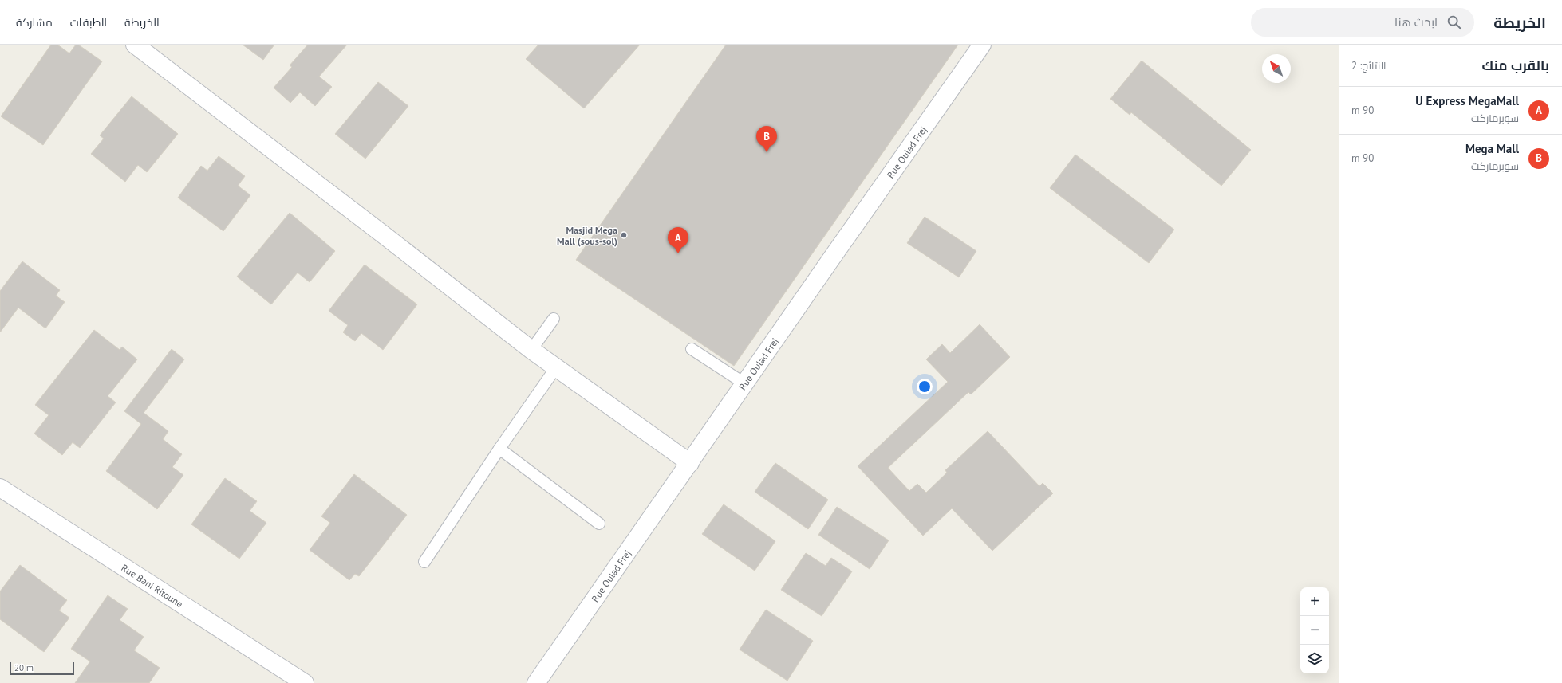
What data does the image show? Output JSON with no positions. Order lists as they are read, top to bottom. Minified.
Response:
{"streets":{"street":["Rue Oulad Frej","Rue Bani Ritoune"]},"places":["Masjid Mega Mall (sous-sol)"],"scale_bar":"20 m","north":"top left","page":{"header":"الخريطة","search":"ابحث هنا","nav":["الخريطة","الطبقات","مشاركة"],"heading":["بالقرب منك","النتائج: 2"],"list":[{"mark":"A","name":"U Express MegaMall","note":"سوبرماركت","value":"90 m"},{"mark":"B","name":"Mega Mall","note":"سوبرماركت","value":"90 m"}],"pins":["B","A"],"map_buttons":["+","−"],"scale":"20 m"}}
